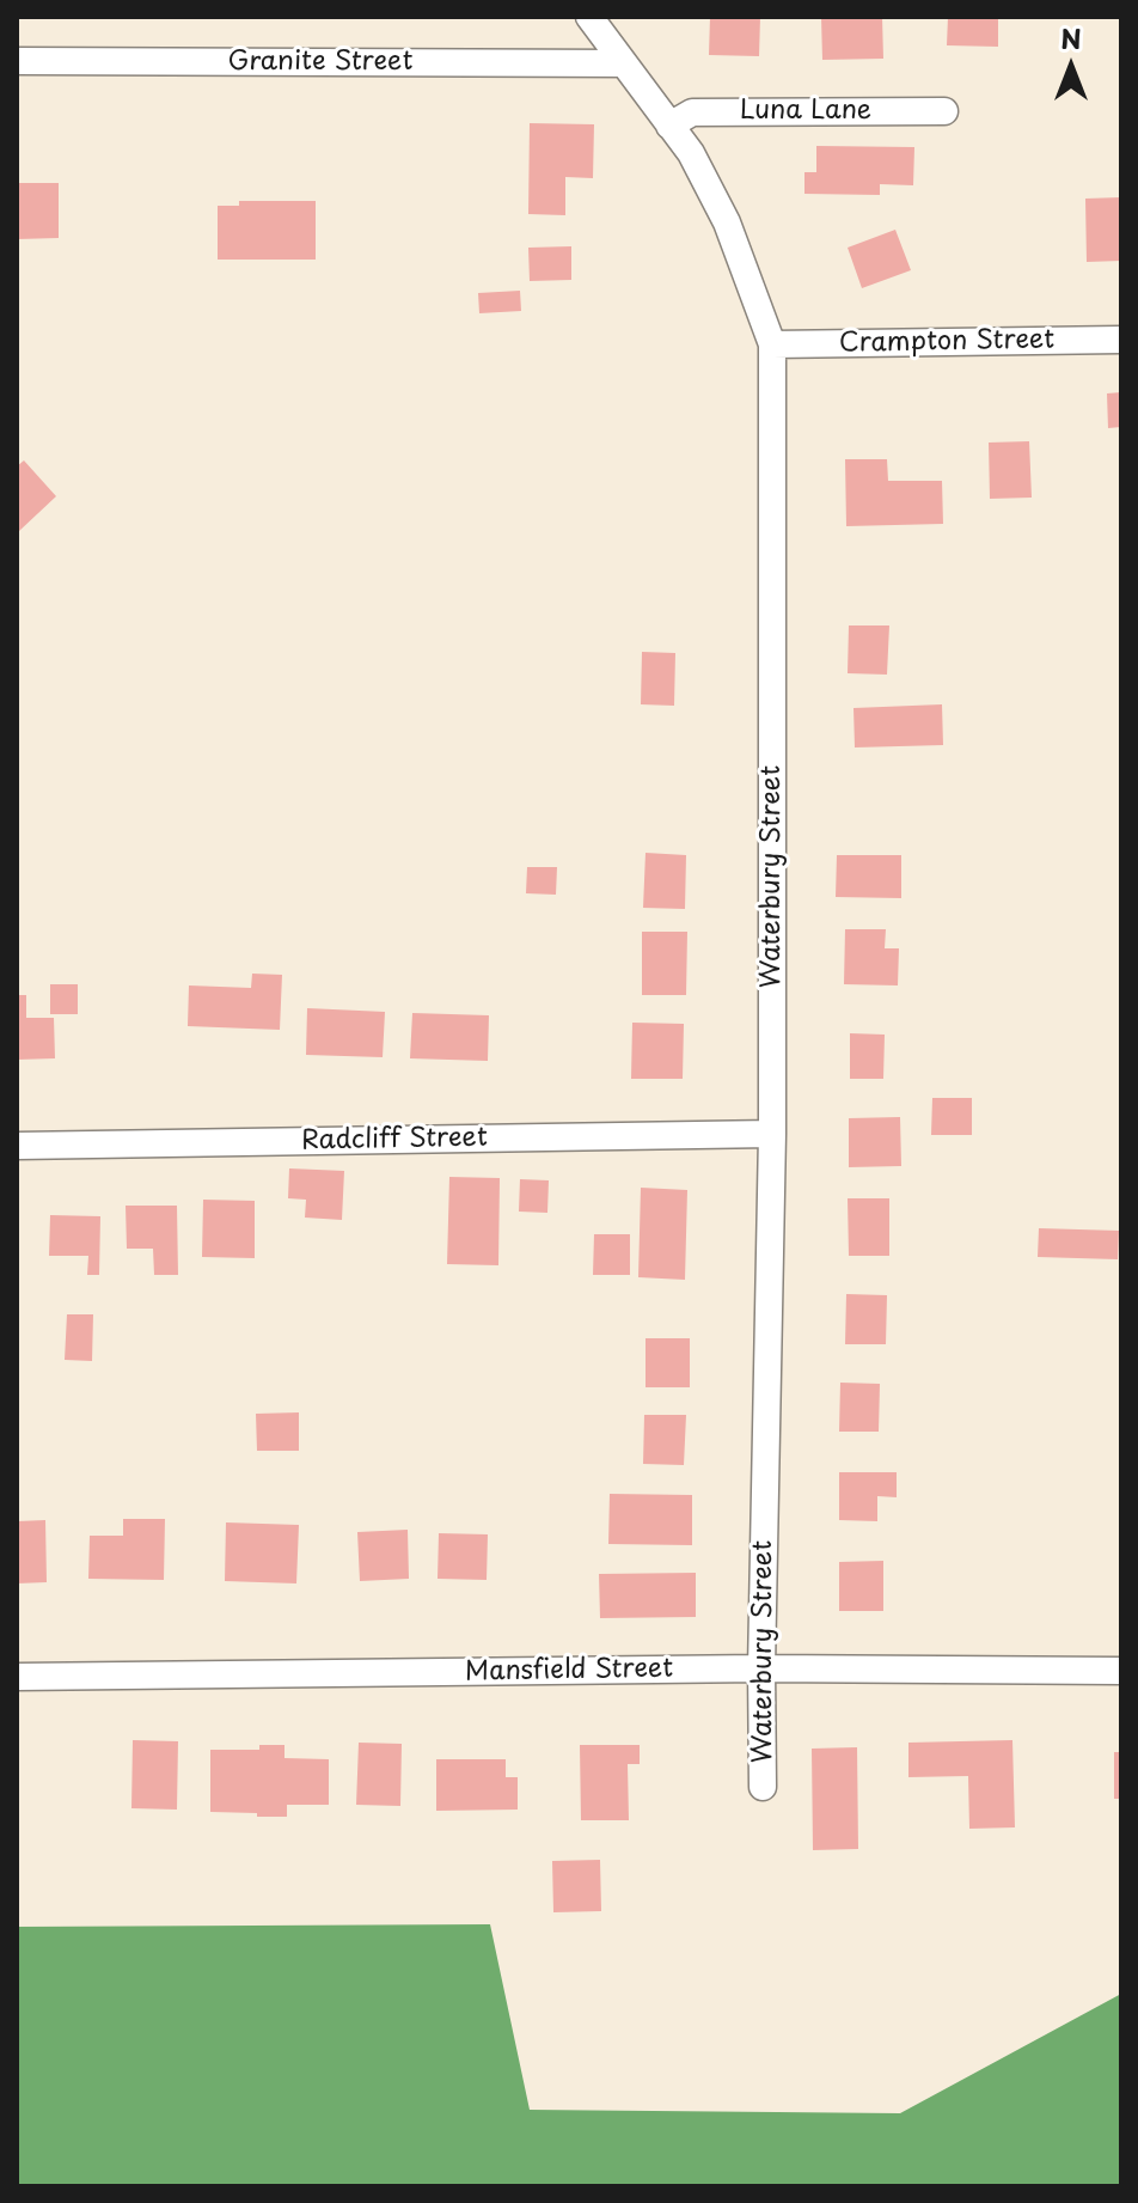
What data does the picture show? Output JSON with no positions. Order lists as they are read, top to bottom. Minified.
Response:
{"streets":{"street":["Granite Street","Luna Lane","Crampton Street","Waterbury Street","Radcliff Street","Mansfield Street"]},"crossings":[["Granite Street","Waterbury Street"],["Luna Lane","Waterbury Street"],["Crampton Street","Waterbury Street"],["Waterbury Street","Radcliff Street"],["Waterbury Street","Mansfield Street"]],"north":"top"}
